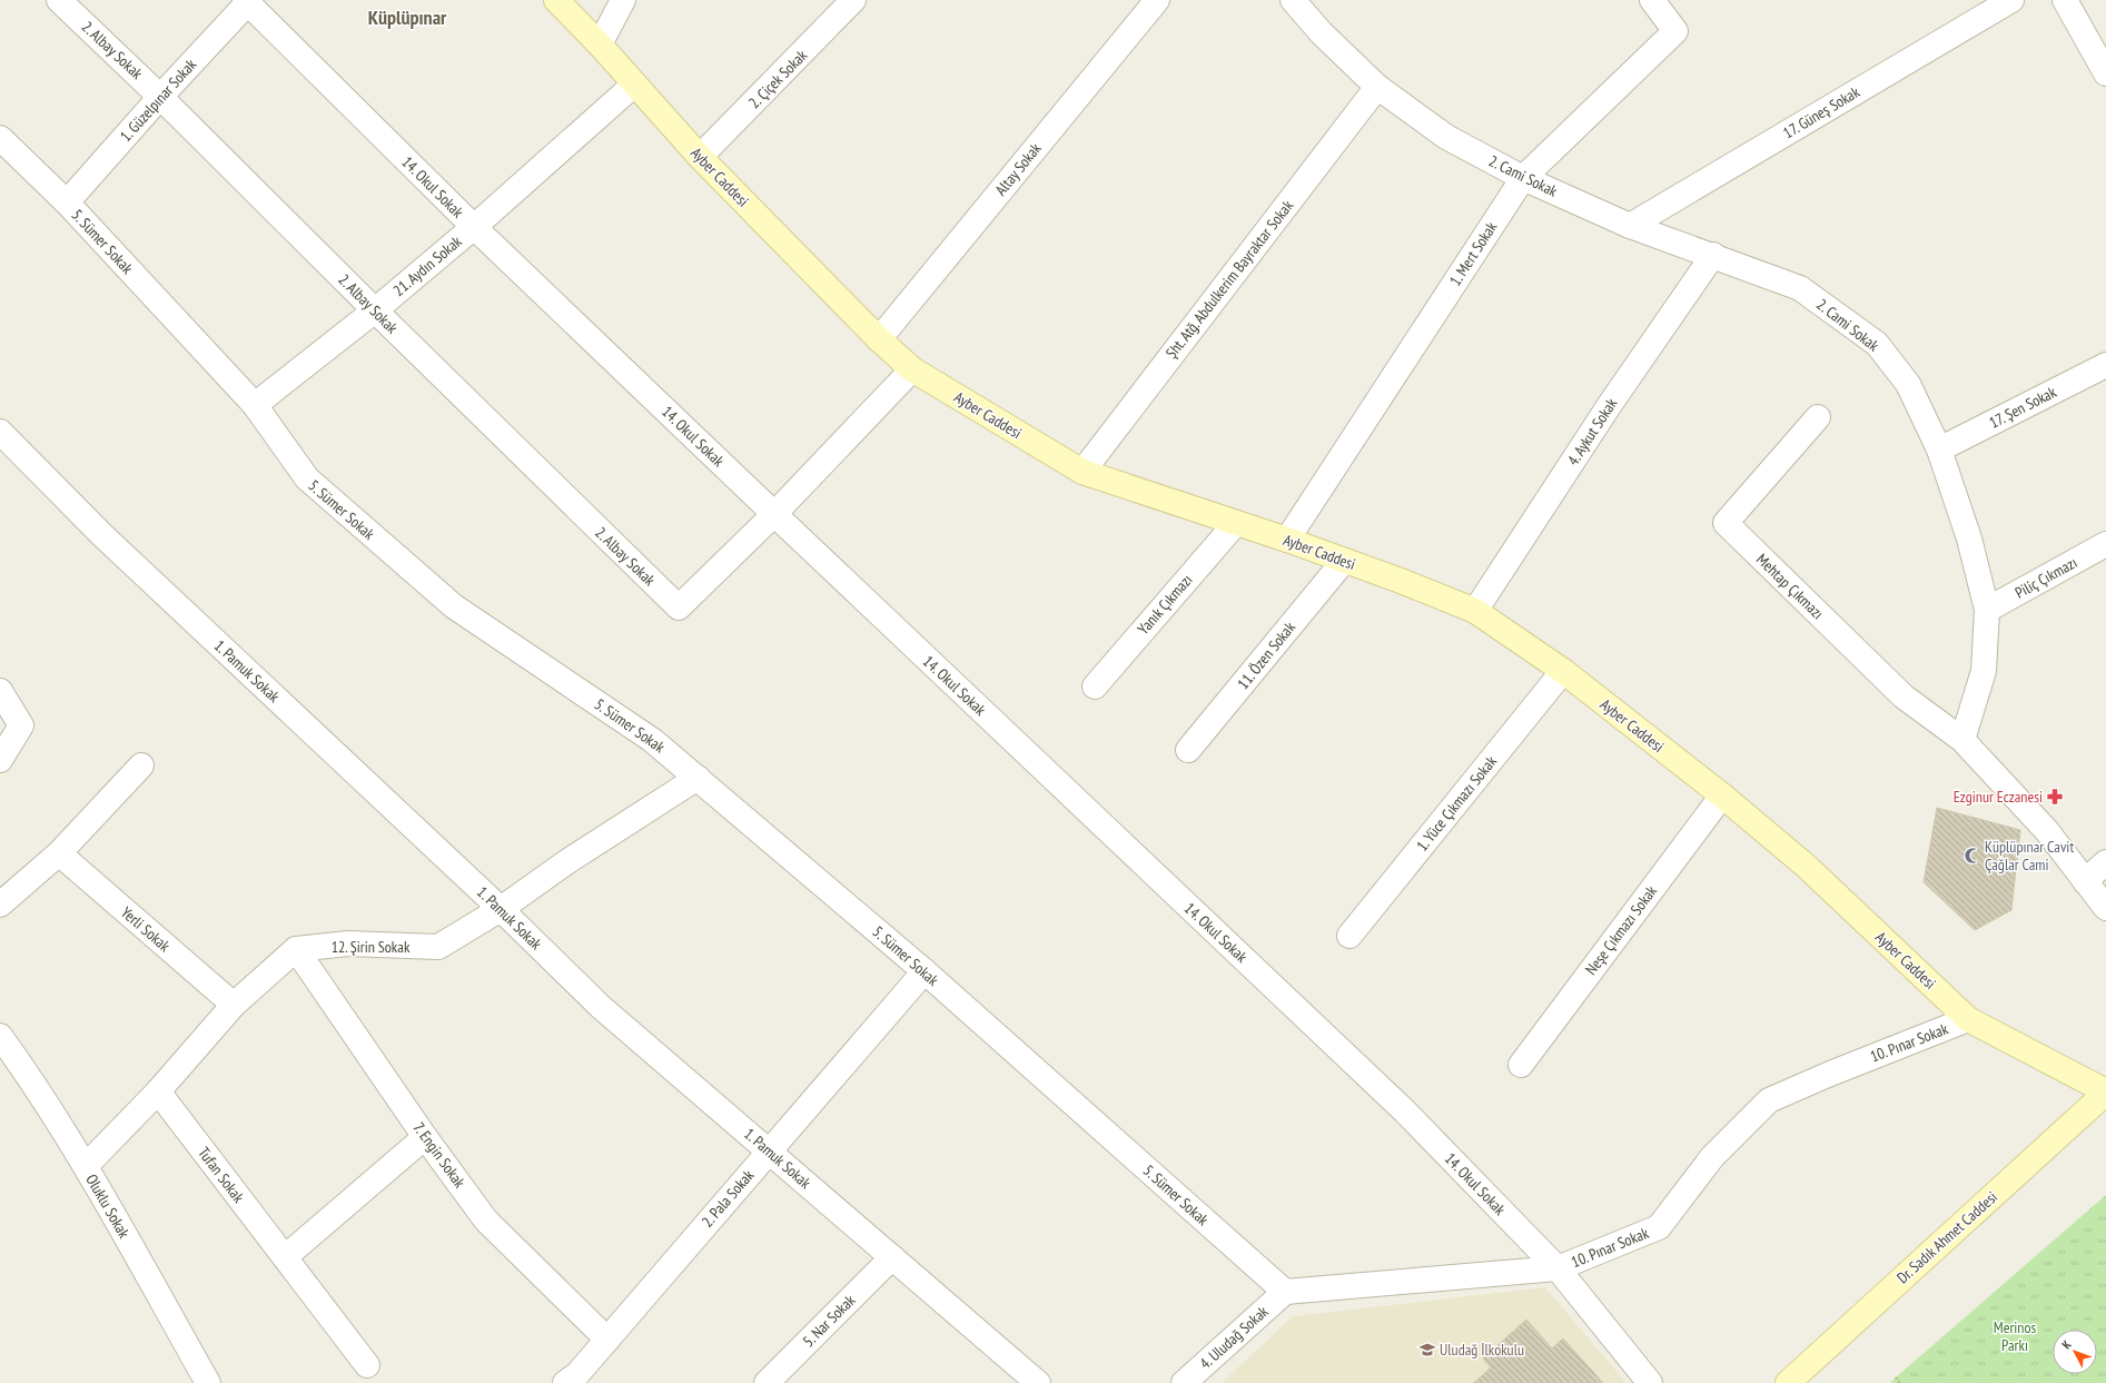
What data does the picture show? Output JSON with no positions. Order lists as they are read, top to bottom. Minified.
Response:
{"streets":{"main road":["Ayber Caddesi","Dr. Sadık Ahmet Caddesi"],"street":["2. Albay Sokak","2. Çiçek Sokak","1. Güzelpınar Sokak","17. Güneş Sokak","Altay Sokak","2. Cami Sokak","14. Okul Sokak","5. Sümer Sokak","1. Mert Sokak","21. Aydın Sokak","Şht. Atğ. Abdulkerim Bayraktar Sokak","17. Şen Sokak","4. Aykut Sokak","Piliç Çıkmazı","Mehtap Çıkmazı","Yanık Çıkmazı","11. Özen Sokak","1. Pamuk Sokak","1. Yüce Çıkmazı Sokak","Yerli Sokak","Neşe Çıkmazı Sokak","12. Şirin Sokak","10. Pınar Sokak","7. Engin Sokak","Tufan Sokak","2. Pala Sokak","Oluklu Sokak","5. Nar Sokak","4. Uludağ Sokak"]},"crossings":[["2. Albay Sokak","1. Güzelpınar Sokak"],["2. Albay Sokak","14. Okul Sokak"],["2. Albay Sokak","21. Aydın Sokak"],["2. Çiçek Sokak","Ayber Caddesi"],["1. Güzelpınar Sokak","14. Okul Sokak"],["1. Güzelpınar Sokak","5. Sümer Sokak"],["17. Güneş Sokak","2. Cami Sokak"],["Altay Sokak","Ayber Caddesi"],["2. Cami Sokak","1. Mert Sokak"],["2. Cami Sokak","Şht. Atğ. Abdulkerim Bayraktar Sokak"],["2. Cami Sokak","17. Şen Sokak"],["2. Cami Sokak","4. Aykut Sokak"],["2. Cami Sokak","Piliç Çıkmazı"],["2. Cami Sokak","Mehtap Çıkmazı"],["Ayber Caddesi","1. Mert Sokak"],["Ayber Caddesi","21. Aydın Sokak"],["Ayber Caddesi","Şht. Atğ. Abdulkerim Bayraktar Sokak"],["Ayber Caddesi","4. Aykut Sokak"],["Ayber Caddesi","Yanık Çıkmazı"],["Ayber Caddesi","11. Özen Sokak"],["Ayber Caddesi","1. Yüce Çıkmazı Sokak"],["Ayber Caddesi","Neşe Çıkmazı Sokak"],["Ayber Caddesi","10. Pınar Sokak"],["Ayber Caddesi","Dr. Sadık Ahmet Caddesi"],["14. Okul Sokak","21. Aydın Sokak"],["14. Okul Sokak","10. Pınar Sokak"],["5. Sümer Sokak","21. Aydın Sokak"],["5. Sümer Sokak","12. Şirin Sokak"],["5. Sümer Sokak","10. Pınar Sokak"],["5. Sümer Sokak","2. Pala Sokak"],["5. Sümer Sokak","4. Uludağ Sokak"],["1. Pamuk Sokak","12. Şirin Sokak"],["1. Pamuk Sokak","2. Pala Sokak"],["1. Pamuk Sokak","5. Nar Sokak"],["12. Şirin Sokak","7. Engin Sokak"],["10. Pınar Sokak","4. Uludağ Sokak"],["7. Engin Sokak","2. Pala Sokak"]],"districts":["Küplüpınar"],"parks":["Merinos Parkı"],"places":{"pharmacy":["Ezginur Eczanesi"],"mosque":["Küplüpınar Cavit Çağlar Cami"],"school or university":["Uludağ İlkokulu"]},"north":"top left"}
